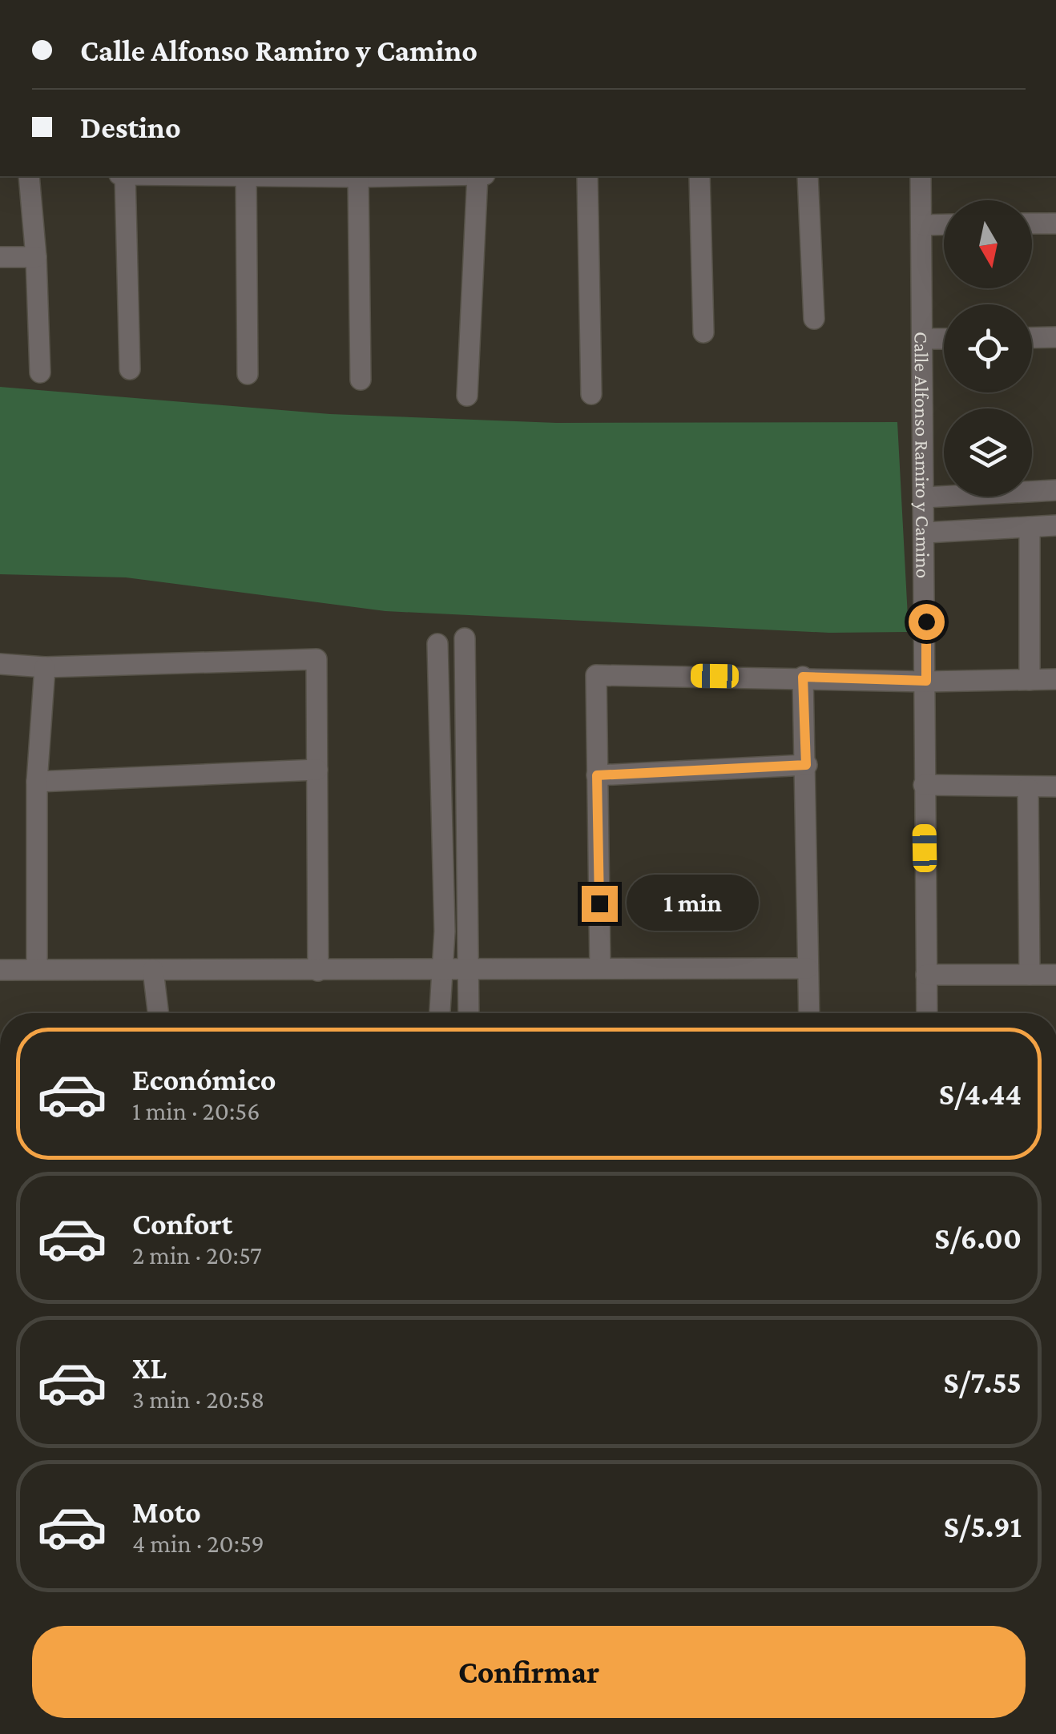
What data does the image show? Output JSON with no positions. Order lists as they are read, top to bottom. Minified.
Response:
{"streets":{"street":["Calle Alfonso Ramiro y Camino"]},"north":"bottom","page":{"banner":["Calle Alfonso Ramiro y Camino","Destino"],"bubble":"1 min","list":[{"name":"Económico","note":"1 min · 20:56","value":"S/4.44"},{"name":"Confort","note":"2 min · 20:57","value":"S/6.00"},{"name":"XL","note":"3 min · 20:58","value":"S/7.55"},{"name":"Moto","note":"4 min · 20:59","value":"S/5.91"}],"buttons":"Confirmar"}}
